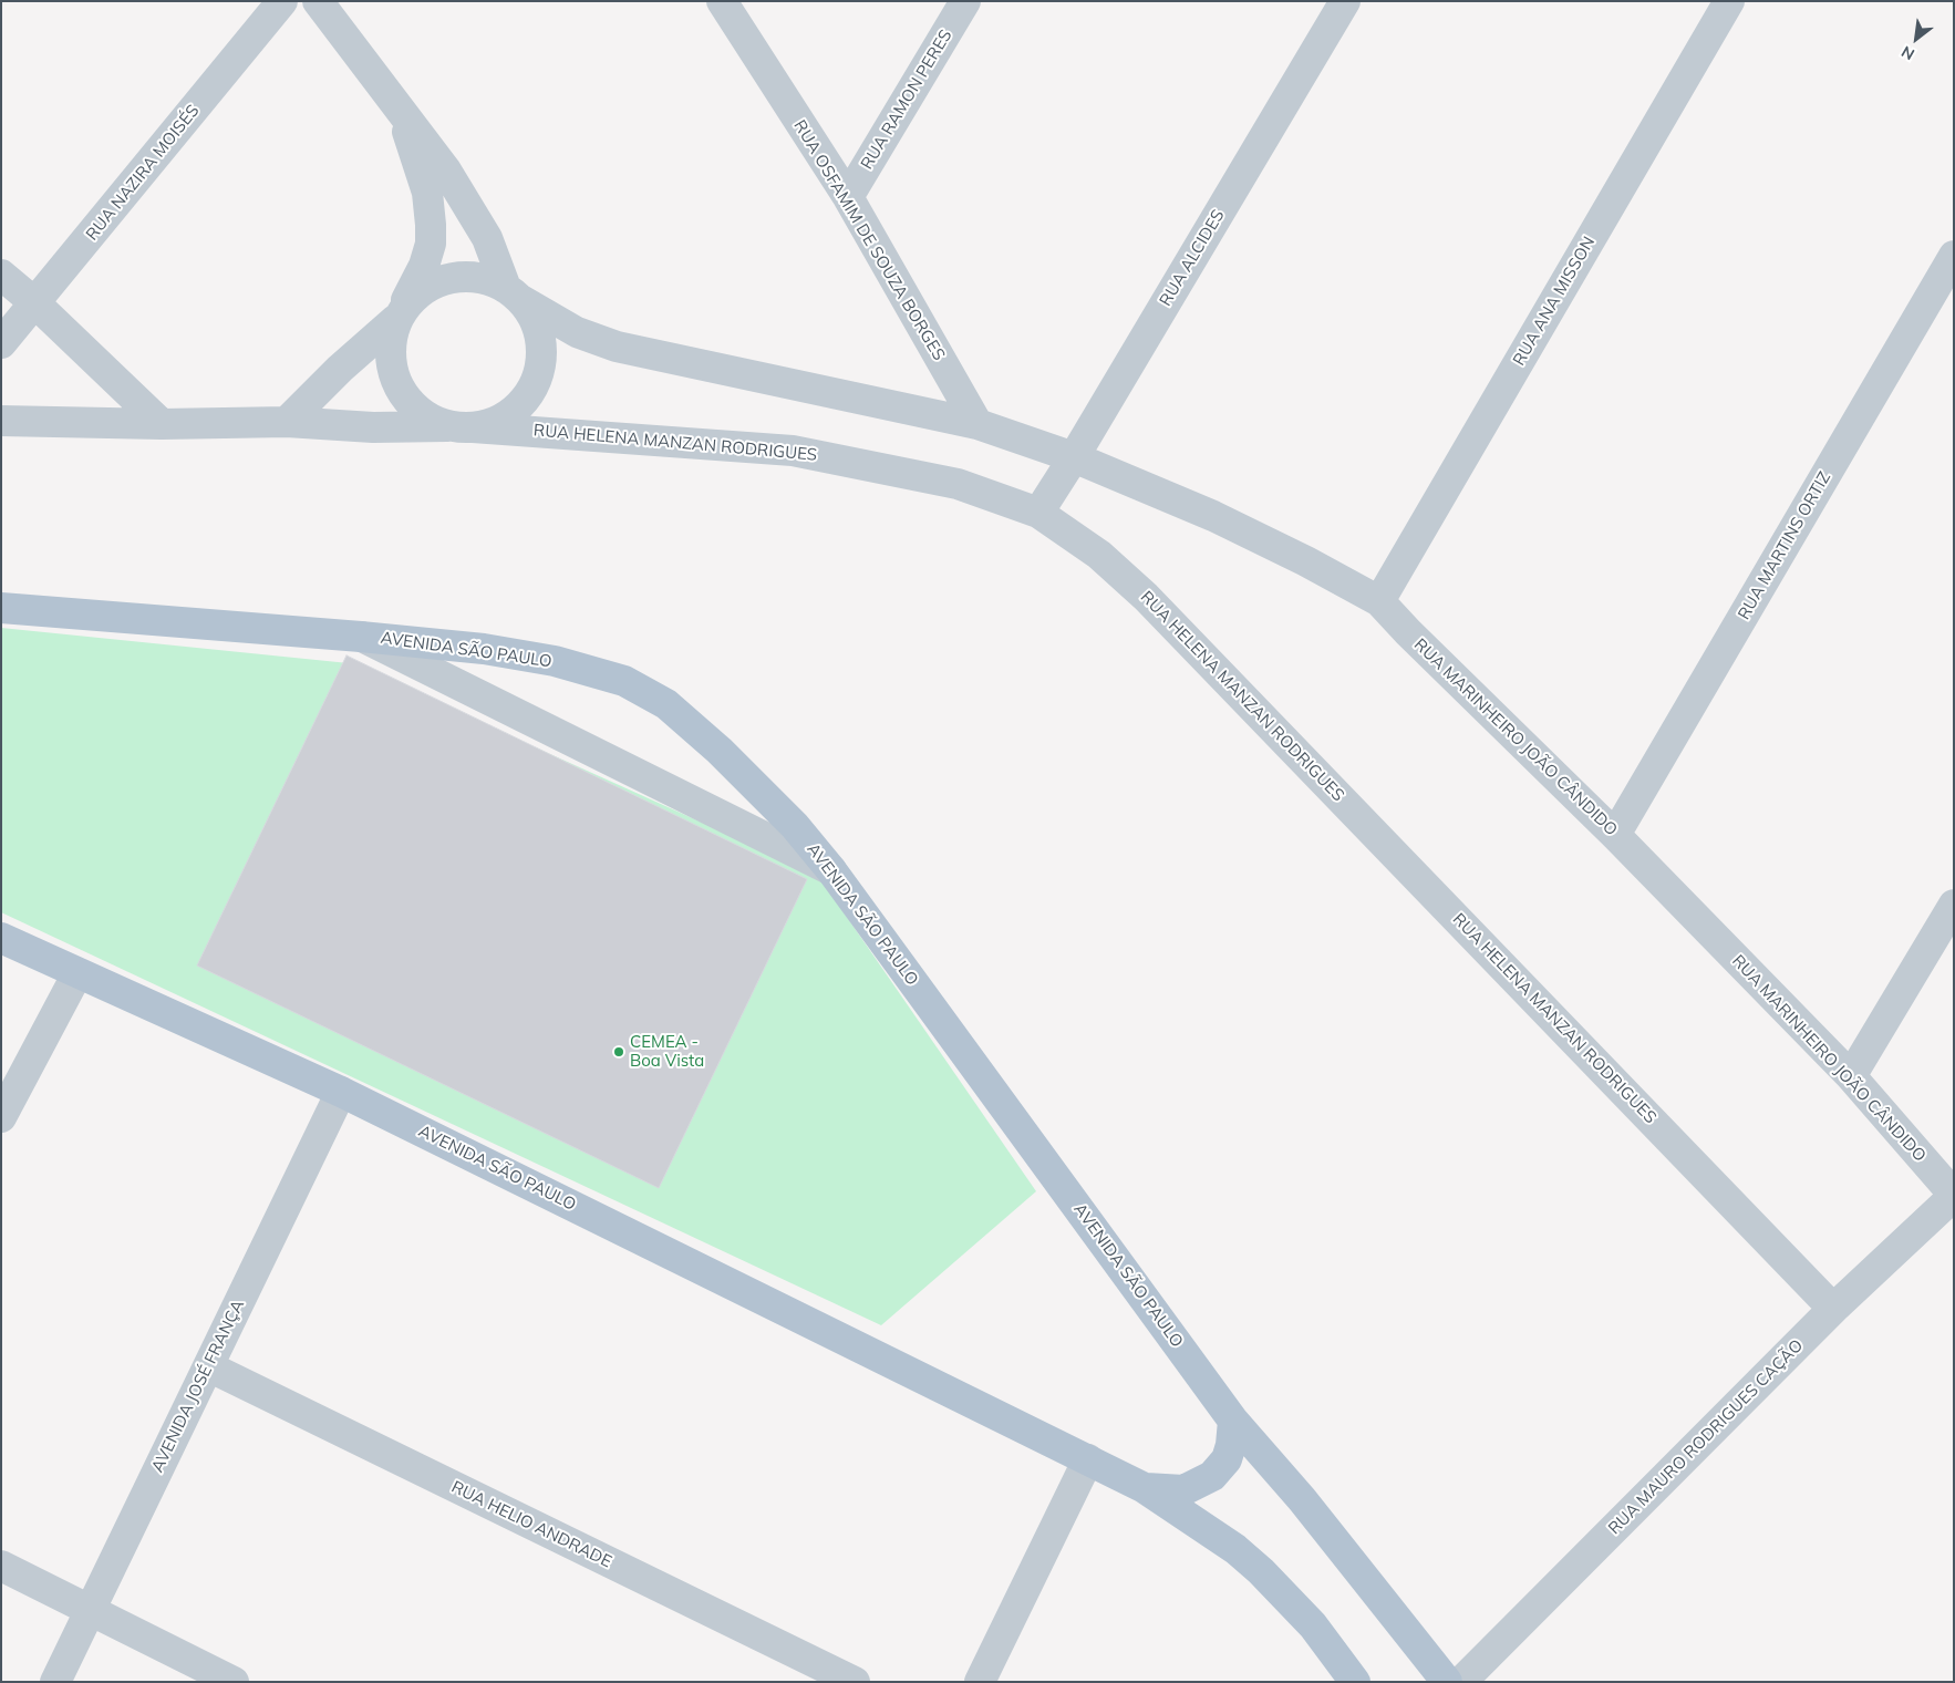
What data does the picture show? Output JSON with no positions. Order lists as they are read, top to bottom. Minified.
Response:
{"streets":{"main road":["AVENIDA SÃO PAULO"],"street":["RUA RAMON PERES","RUA NAZIRA MOISÉS","RUA OSFAMIM DE SOUZA BORGES","RUA ALCIDES","RUA ANA MISSON","RUA HELENA MANZAN RODRIGUES","RUA MARTINS ORTIZ","RUA MARINHEIRO JOÃO CÂNDIDO","AVENIDA JOSÉ FRANÇA","RUA MAURO RODRIGUES CAÇÃO","RUA HELIO ANDRADE"]},"crossings":[["RUA RAMON PERES","RUA OSFAMIM DE SOUZA BORGES"],["RUA OSFAMIM DE SOUZA BORGES","RUA MARINHEIRO JOÃO CÂNDIDO"],["RUA ALCIDES","RUA HELENA MANZAN RODRIGUES"],["RUA ALCIDES","RUA MARINHEIRO JOÃO CÂNDIDO"],["RUA ANA MISSON","RUA MARINHEIRO JOÃO CÂNDIDO"],["RUA HELENA MANZAN RODRIGUES","RUA MAURO RODRIGUES CAÇÃO"],["RUA MARTINS ORTIZ","RUA MARINHEIRO JOÃO CÂNDIDO"],["AVENIDA SÃO PAULO","AVENIDA JOSÉ FRANÇA"],["RUA MARINHEIRO JOÃO CÂNDIDO","RUA MAURO RODRIGUES CAÇÃO"],["AVENIDA JOSÉ FRANÇA","RUA HELIO ANDRADE"]],"places":["CEMEA - Boa Vista"],"north":"bottom left"}
